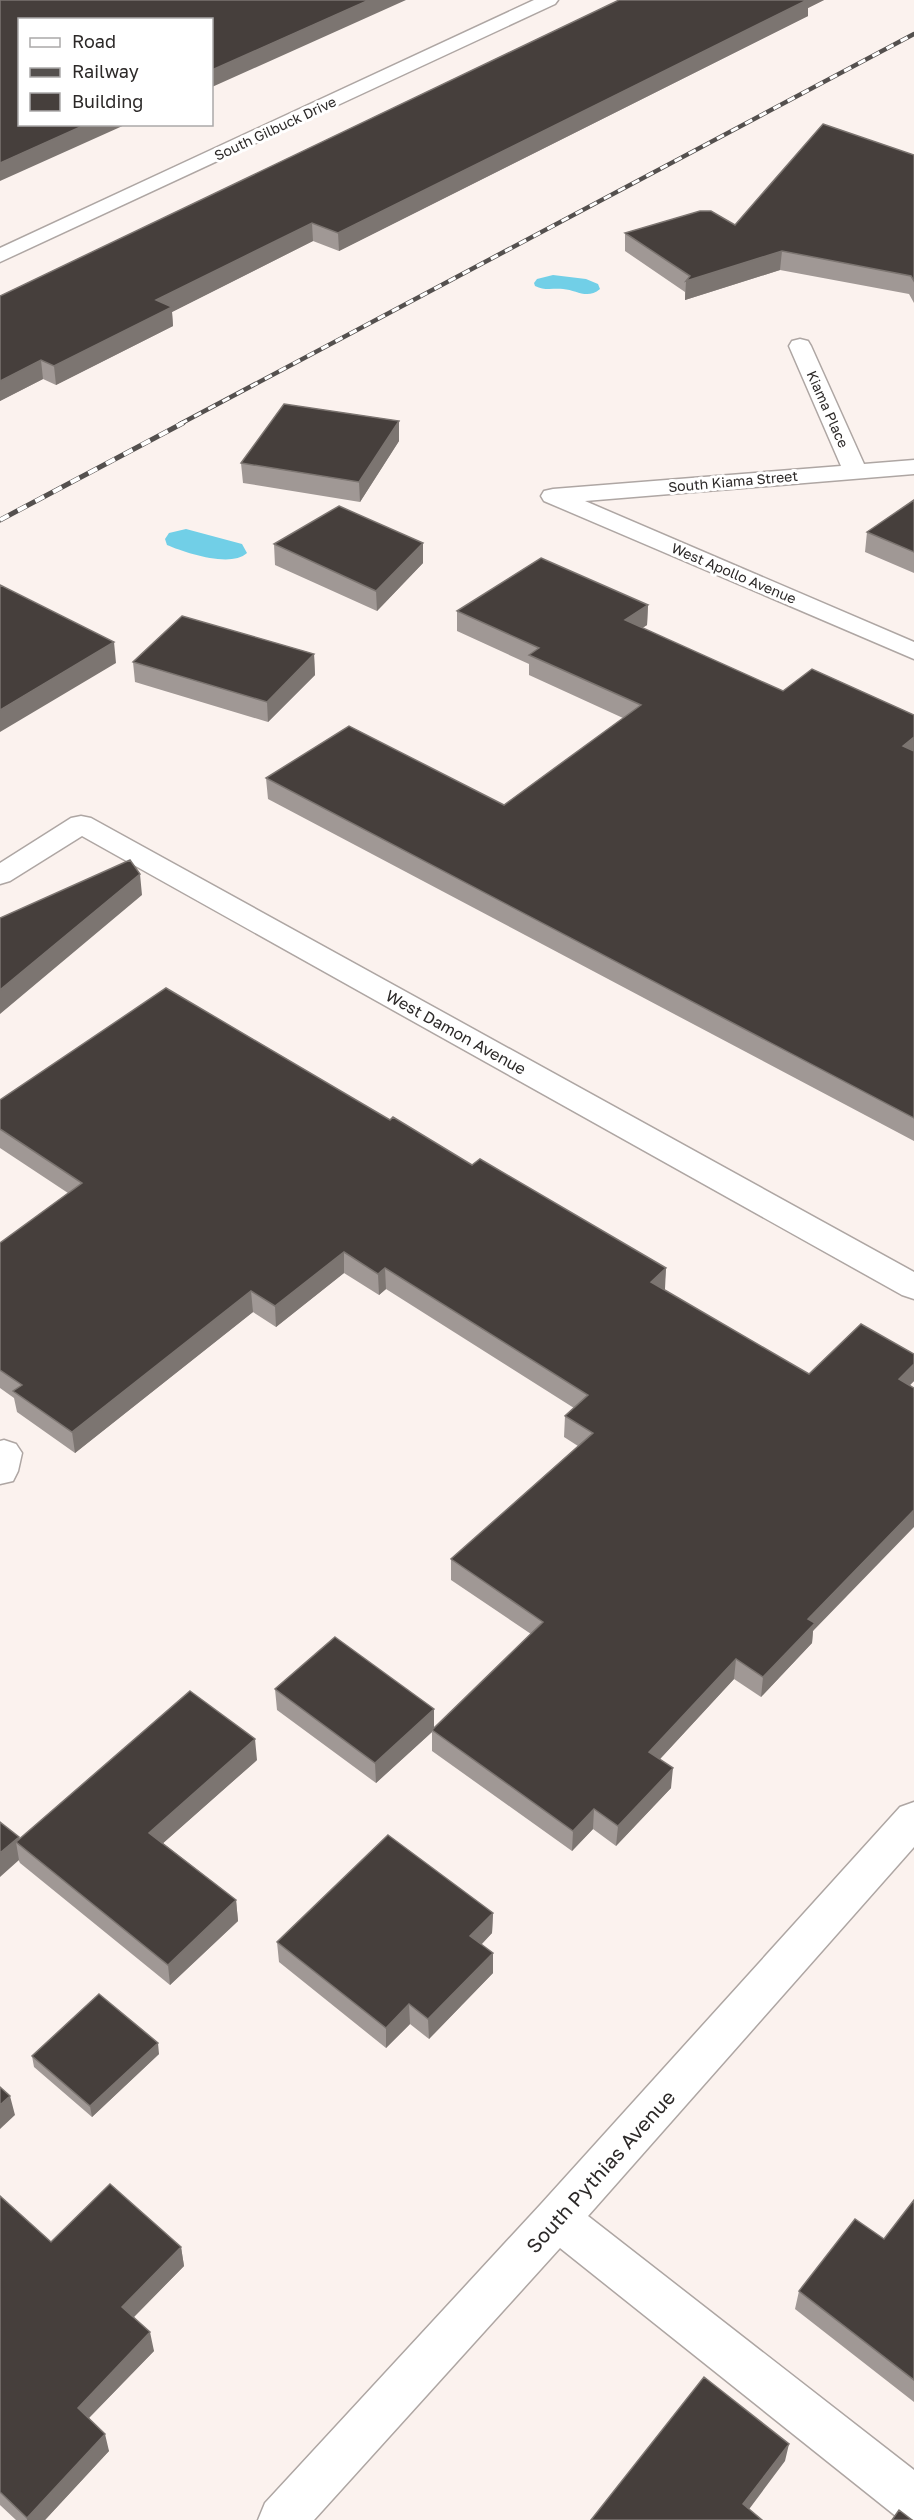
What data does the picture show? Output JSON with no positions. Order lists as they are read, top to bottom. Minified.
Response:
{"streets":{"street":["South Gilbuck Drive","Kiama Place","South Kiama Street","West Apollo Avenue","West Damon Avenue","South Pythias Avenue"]},"crossings":[["Kiama Place","South Kiama Street"],["South Kiama Street","West Apollo Avenue"]],"legend":["Road","Railway","Building"]}
